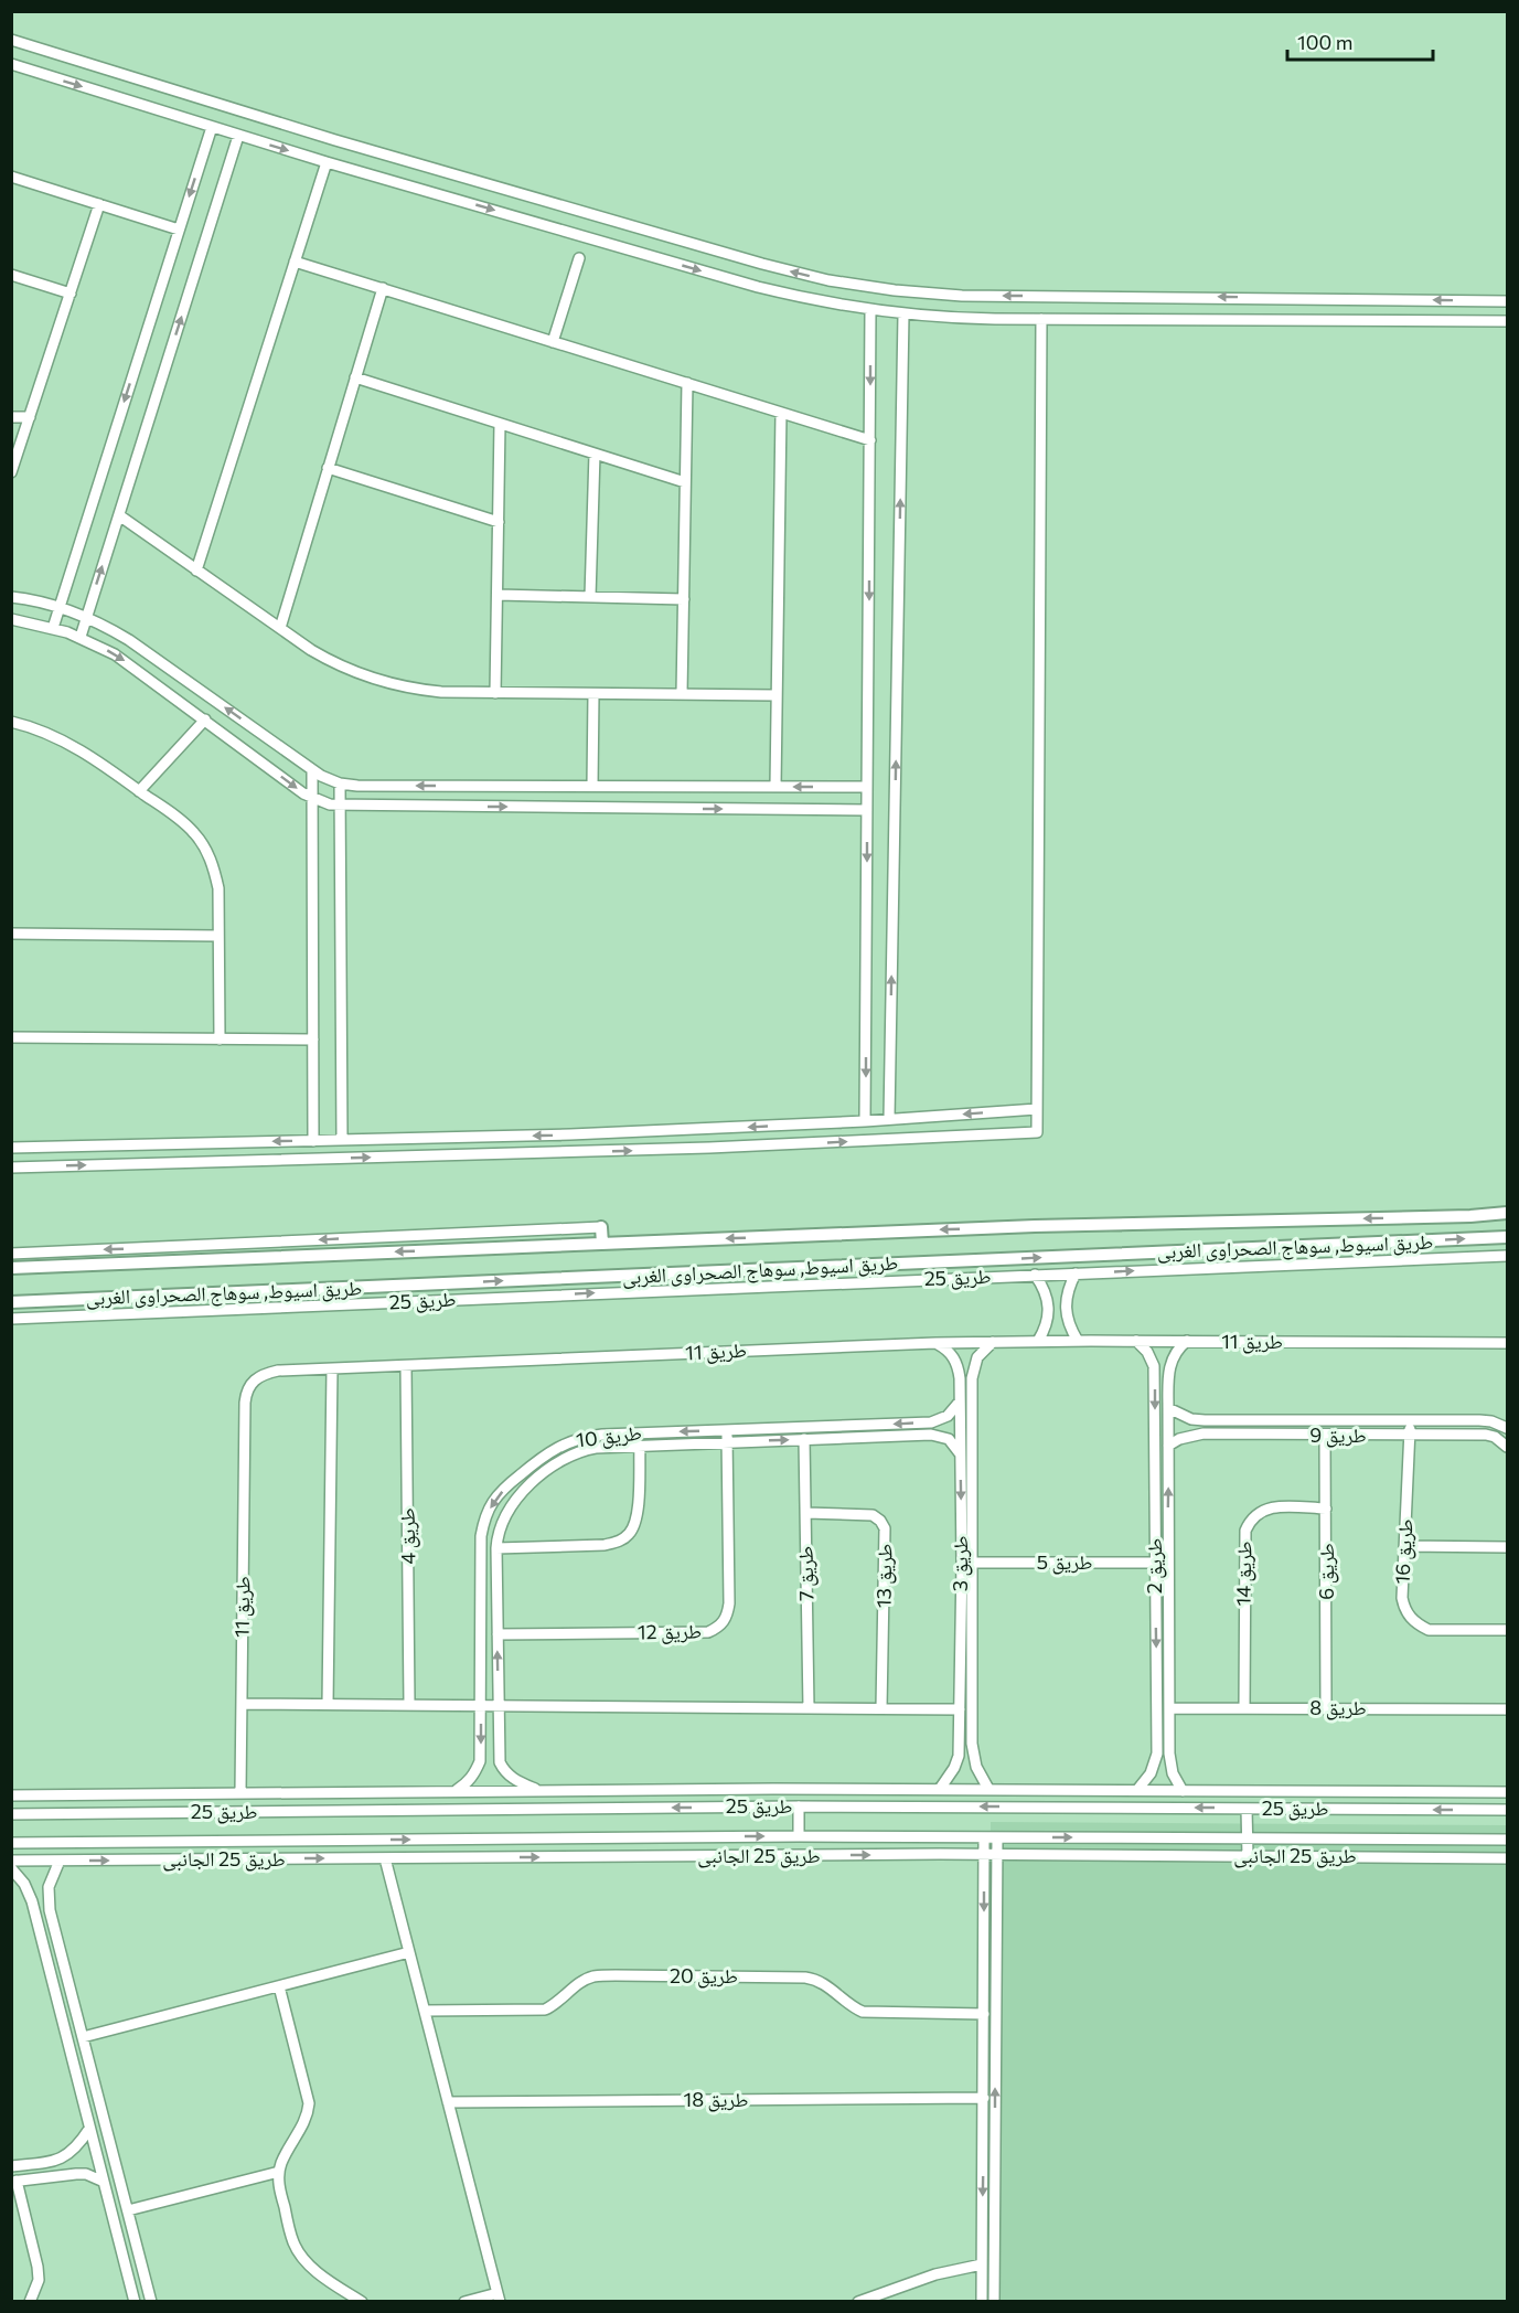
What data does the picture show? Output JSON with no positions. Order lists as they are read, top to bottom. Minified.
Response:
{"streets":{"main road":["طريق اسيوط, سوهاج الصحراوى الغربى"],"street":["طريق 25","طريق 11","طريق 9","طريق 10","طريق 4","طريق 16","طريق 5","طريق 3","طريق 2","طريق 6","طريق 7","طريق 14","طريق 13","طريق 12","طريق 8","طريق 25 الجانبى","طريق 20","طريق 18"]},"crossings":[["طريق 11","طريق 4"],["طريق 11","طريق 3"],["طريق 11","طريق 2"],["طريق 9","طريق 16"],["طريق 9","طريق 2"],["طريق 9","طريق 6"],["طريق 10","طريق 3"],["طريق 10","طريق 7"],["طريق 10","طريق 12"],["طريق 5","طريق 3"],["طريق 5","طريق 2"],["طريق 2","طريق 8"],["طريق 6","طريق 14"],["طريق 6","طريق 8"],["طريق 7","طريق 13"],["طريق 14","طريق 8"]],"scale_bar":"100 m"}
